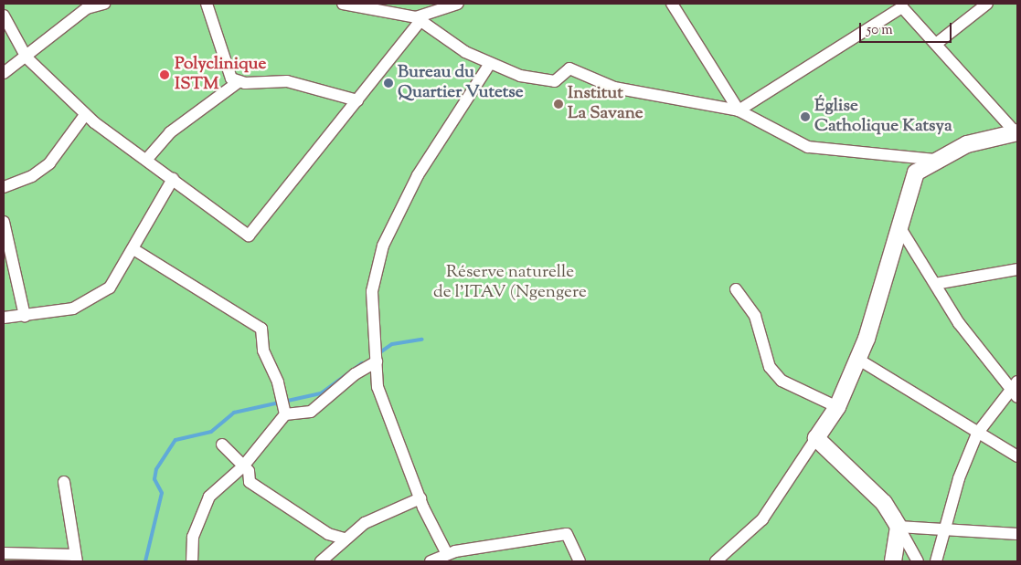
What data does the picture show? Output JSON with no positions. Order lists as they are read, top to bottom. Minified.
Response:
{"parks":["Réserve naturelle de l'ITAV (Ngengere"],"places":["Polyclinique ISTM","Bureau du Quartier Vutetse","Institut La Savane","Église Catholique Katsya"],"scale_bar":"50 m"}
